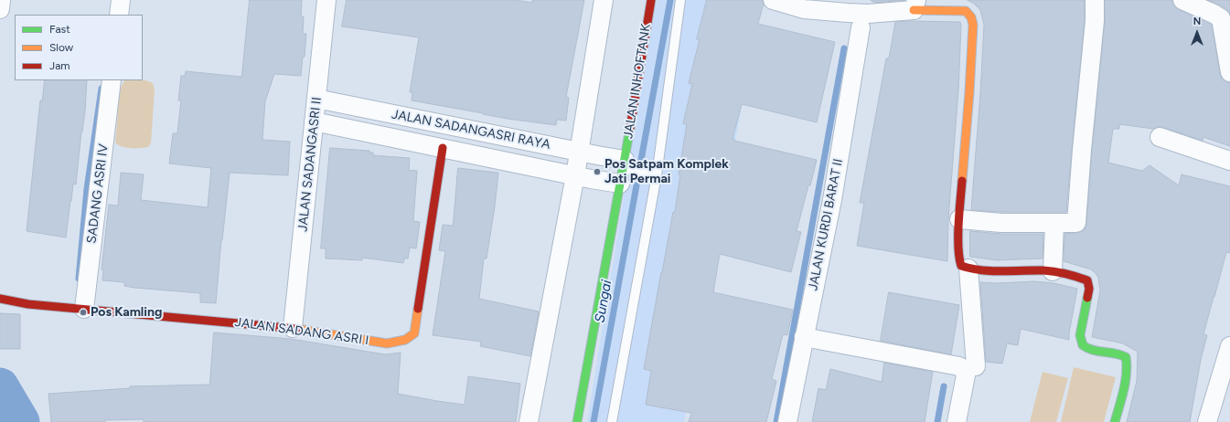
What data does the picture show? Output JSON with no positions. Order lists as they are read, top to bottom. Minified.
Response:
{"streets":{"street":["JALAN INHOFTANK","JALAN SADANGASRI RAYA","JALAN SADANGASRI II","SADANG ASRI IV","JALAN KURDI BARAT II","JALAN SADANG ASRI I"]},"crossings":[["JALAN INHOFTANK","JALAN SADANGASRI RAYA"],["JALAN SADANGASRI RAYA","JALAN SADANGASRI II"],["JALAN SADANGASRI RAYA","JALAN SADANG ASRI I"],["JALAN SADANGASRI II","JALAN SADANG ASRI I"],["SADANG ASRI IV","JALAN SADANG ASRI I"]],"water":["Sungai"],"places":["Pos Satpam Komplek Jati Permai","Pos Kamling"],"legend":["Fast","Slow","Jam"],"north":"top"}
